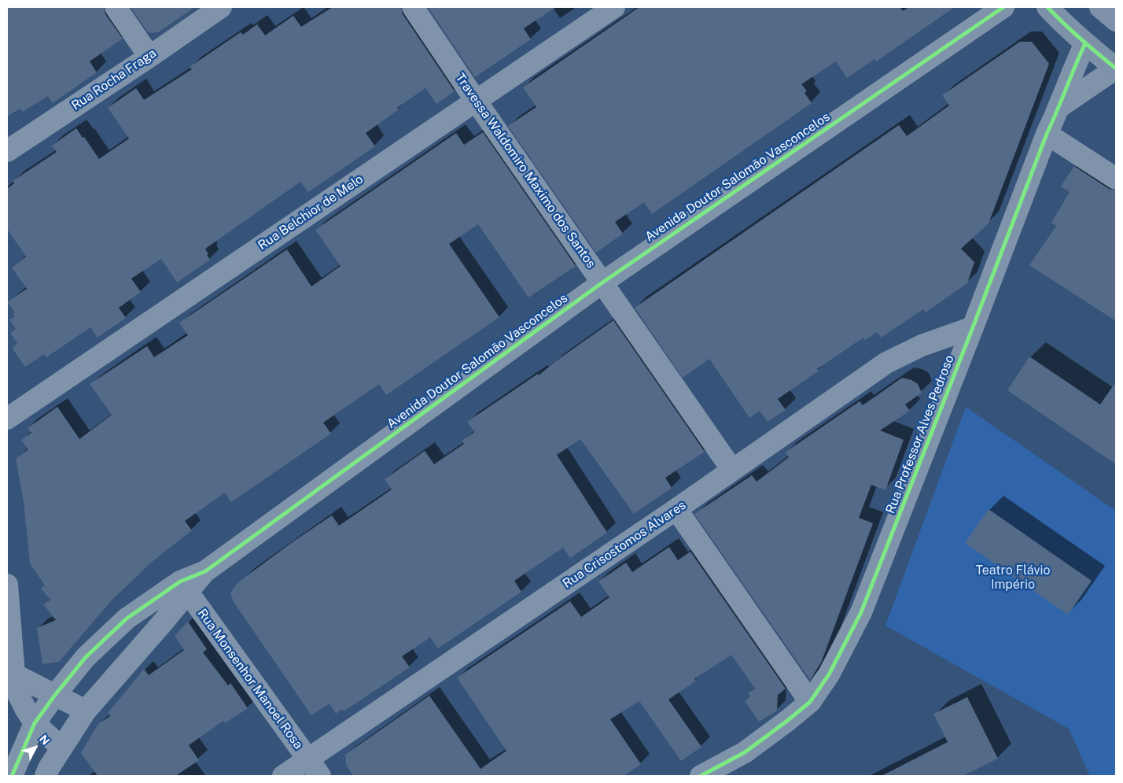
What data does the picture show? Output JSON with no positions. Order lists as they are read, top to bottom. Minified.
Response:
{"streets":{"street":["Rua Rocha Fraga","Travessa Waldomiro Maximo dos Santos","Avenida Doutor Salomão Vasconcelos","Rua Belchior de Melo","Rua Professor Alves Pedroso","Rua Crisostomos Alvares","Rua Monsenhor Manoel Rosa"]},"crossings":[["Travessa Waldomiro Maximo dos Santos","Avenida Doutor Salomão Vasconcelos"],["Travessa Waldomiro Maximo dos Santos","Rua Belchior de Melo"],["Travessa Waldomiro Maximo dos Santos","Rua Crisostomos Alvares"],["Avenida Doutor Salomão Vasconcelos","Rua Monsenhor Manoel Rosa"],["Rua Professor Alves Pedroso","Rua Crisostomos Alvares"],["Rua Crisostomos Alvares","Rua Monsenhor Manoel Rosa"]],"parks":["Teatro Flávio Império"],"north":"top right"}
